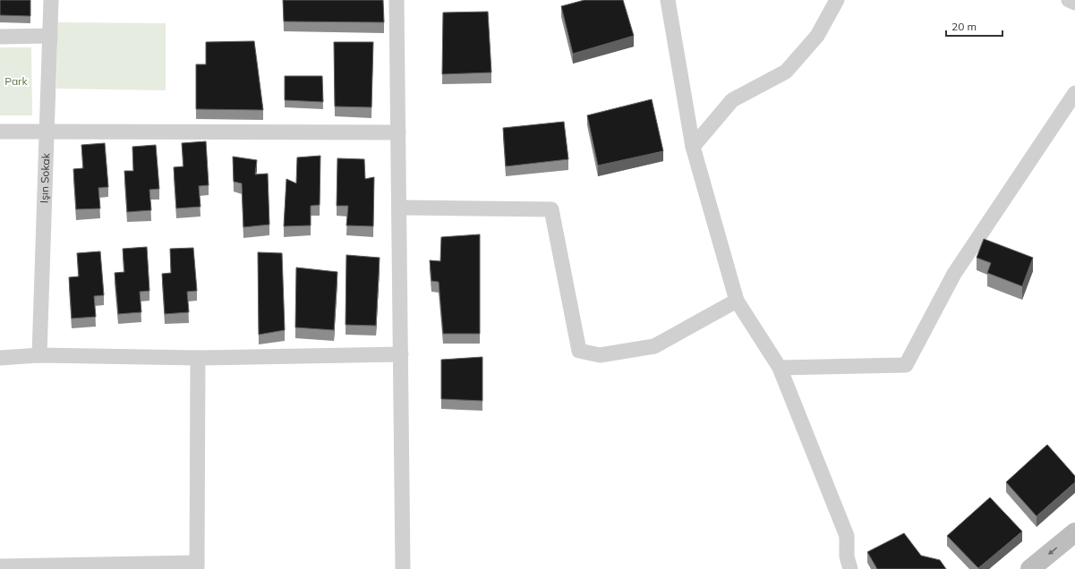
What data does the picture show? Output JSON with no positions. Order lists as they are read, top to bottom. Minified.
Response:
{"streets":{"street":["Işın Sokak"]},"parks":["Park"],"scale_bar":"20 m"}
